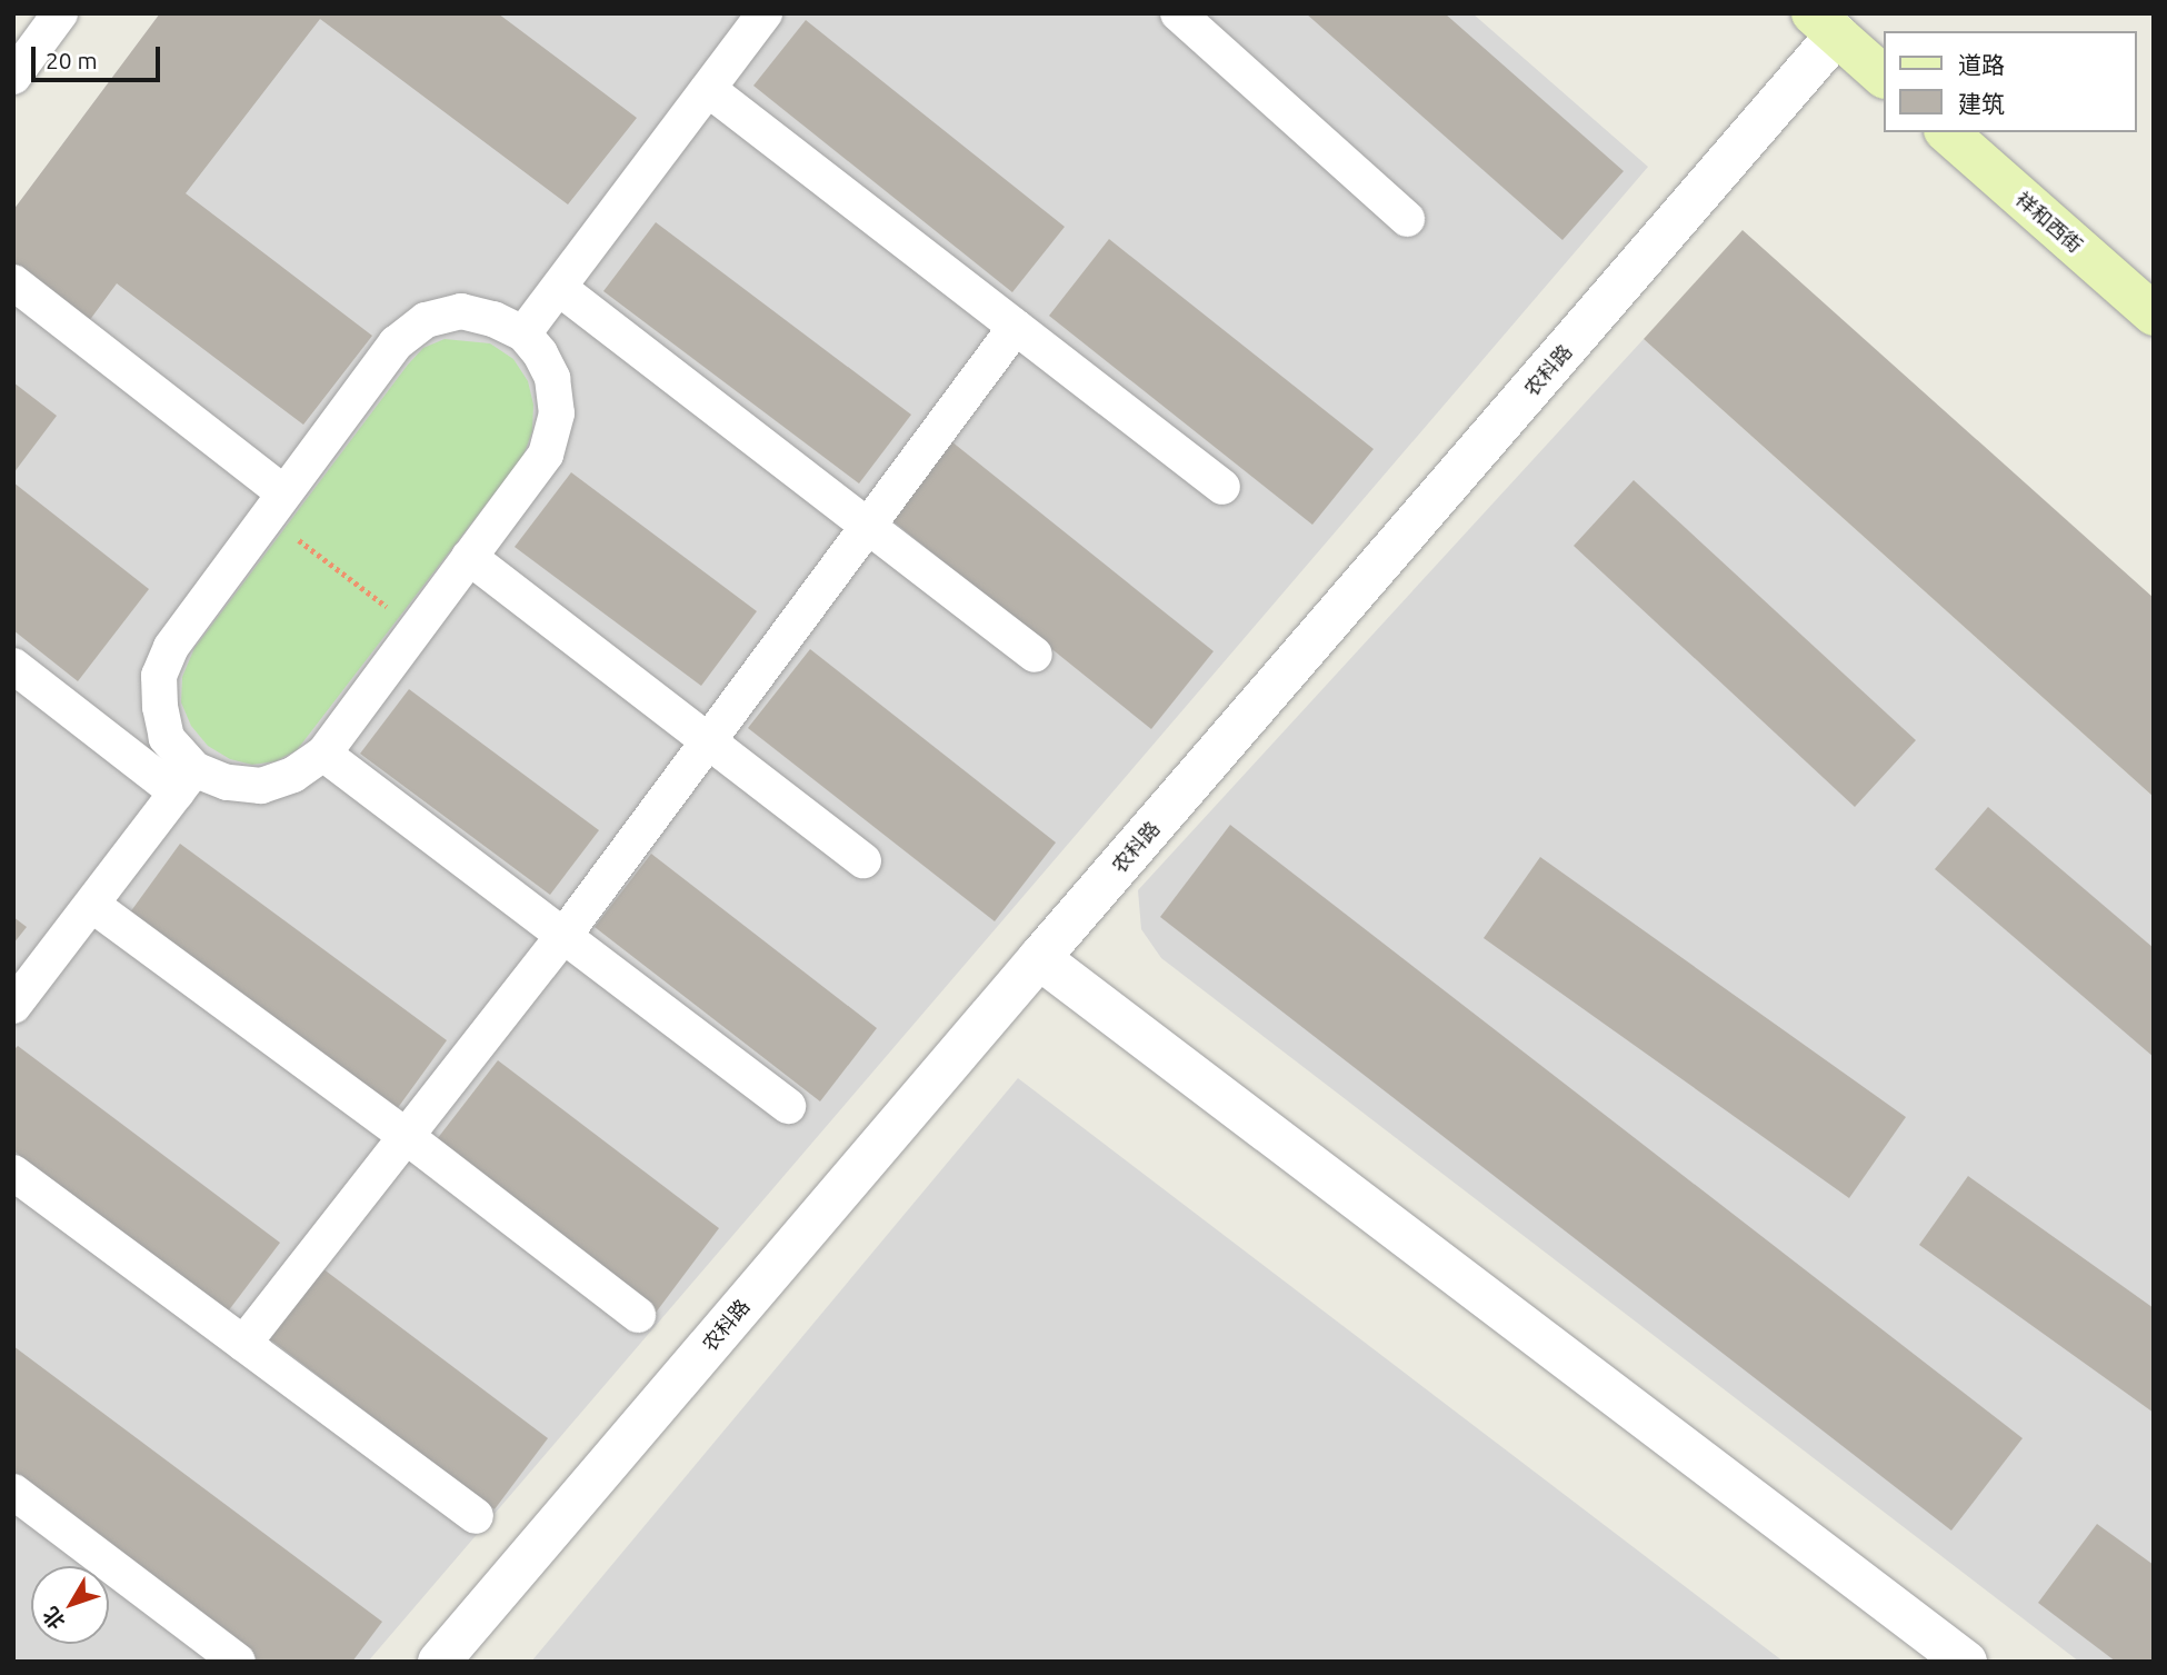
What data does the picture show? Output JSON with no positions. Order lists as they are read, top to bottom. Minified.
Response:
{"streets":{"main road":["祥和西街"],"street":["农科路"]},"legend":["道路","建筑"],"scale_bar":"20 m","north":"bottom left"}
